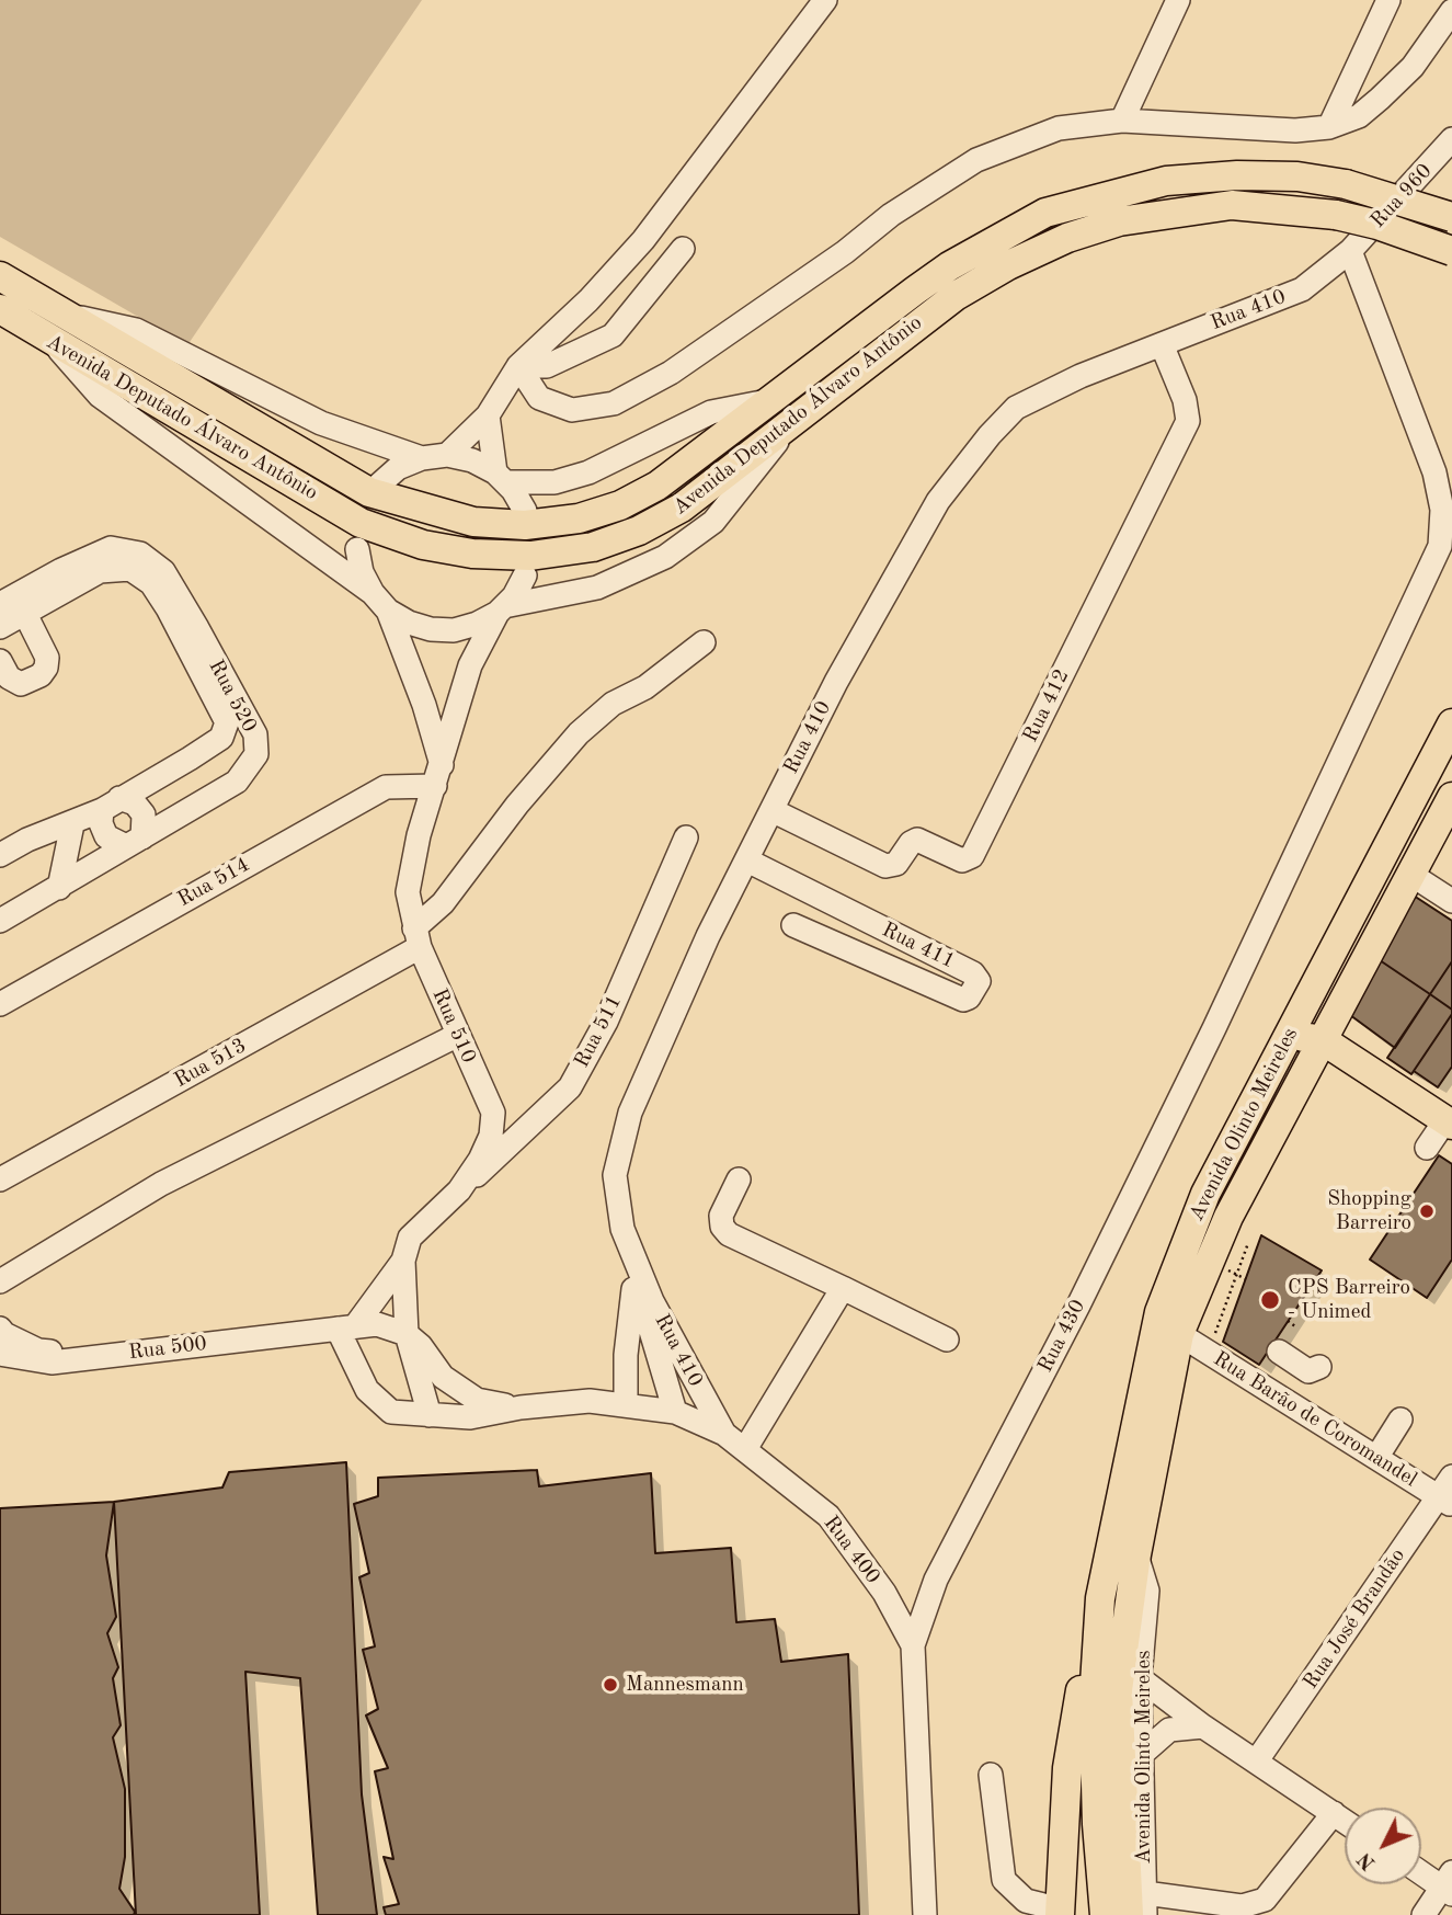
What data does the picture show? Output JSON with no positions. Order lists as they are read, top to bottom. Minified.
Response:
{"streets":{"main road":["Avenida Deputado Álvaro Antônio","Avenida Olinto Meireles"],"street":["Rua 960","Rua 410","Rua 520","Rua 412","Rua 514","Rua 411","Rua 510","Rua 511","Rua 513","Rua 430","Rua 500","Rua Barão de Coromandel","Rua 400","Rua José Brandão"]},"crossings":[["Rua 960","Rua 410"],["Rua 960","Rua 430"],["Rua 410","Rua 412"],["Rua 410","Rua 411"],["Rua 410","Rua 430"],["Rua 410","Rua 400"],["Rua 514","Rua 510"],["Rua 510","Rua 511"],["Rua 510","Rua 513"],["Rua 510","Rua 500"],["Avenida Olinto Meireles","Rua Barão de Coromandel"],["Rua 430","Rua 400"],["Rua Barão de Coromandel","Rua José Brandão"]],"places":["Shopping Barreiro","CPS Barreiro - Unimed","Mannesmann"],"north":"bottom left"}
